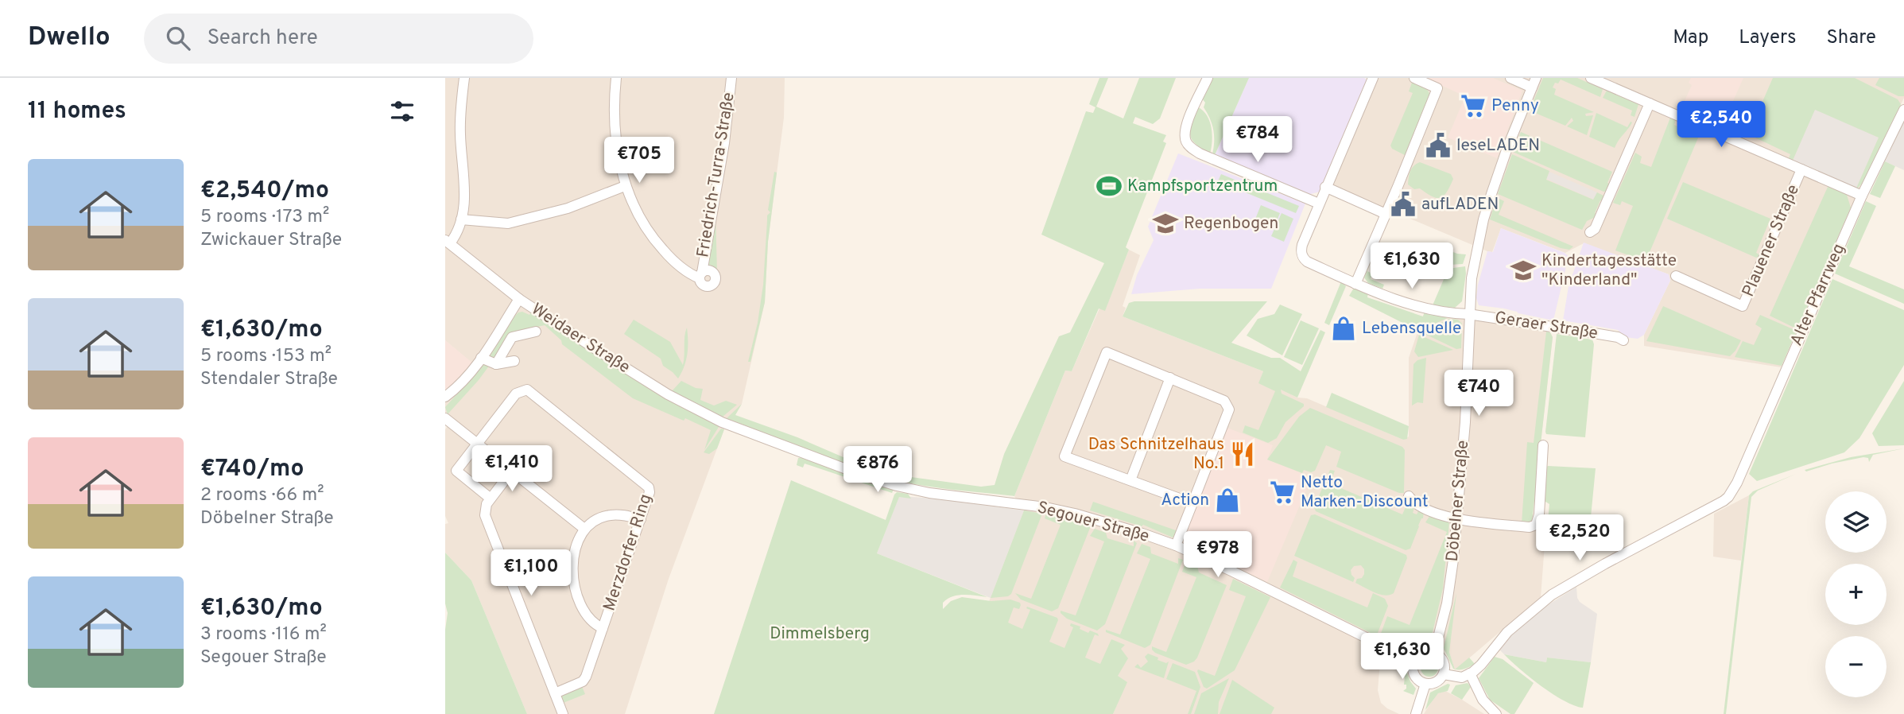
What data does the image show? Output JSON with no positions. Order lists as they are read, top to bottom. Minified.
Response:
{"streets":{"street":["Friedrich-Turra-Straße","Plauener Straße","Alter Pfarrweg","Geraer Straße","Weidaer Straße","Döbelner Straße","Segouer Straße","Merzdorfer Ring"]},"crossings":[["Geraer Straße","Döbelner Straße"],["Weidaer Straße","Segouer Straße"],["Döbelner Straße","Segouer Straße"]],"parks":["Dimmelsberg"],"places":{"supermarket":["Penny","Netto Marken-Discount"],"public building":["leseLADEN","aufLADEN"],"sports":["Kampfsportzentrum"],"school or university":["Regenbogen","Kindertagesstätte \"Kinderland\""],"shop":["Lebensquelle","Action"],"restaurant":["Das Schnitzelhaus No.1"]},"page":{"header":"Dwello","search":"Search here","nav":["Map","Layers","Share"],"heading":"11 homes","price":["€2,540","€784","€705","€1,630","€740","€1,410","€876","€2,520","€978","€1,100","€1,630"],"list":[{"name":"€2,540/mo","note":"5 rooms · 173 m² · Zwickauer Straße"},{"name":"€1,630/mo","note":"5 rooms · 153 m² · Stendaler Straße"},{"name":"€740/mo","note":"2 rooms · 66 m² · Döbelner Straße"},{"name":"€1,630/mo","note":"3 rooms · 116 m² · Segouer Straße"}],"map_buttons":["+","−"]}}
